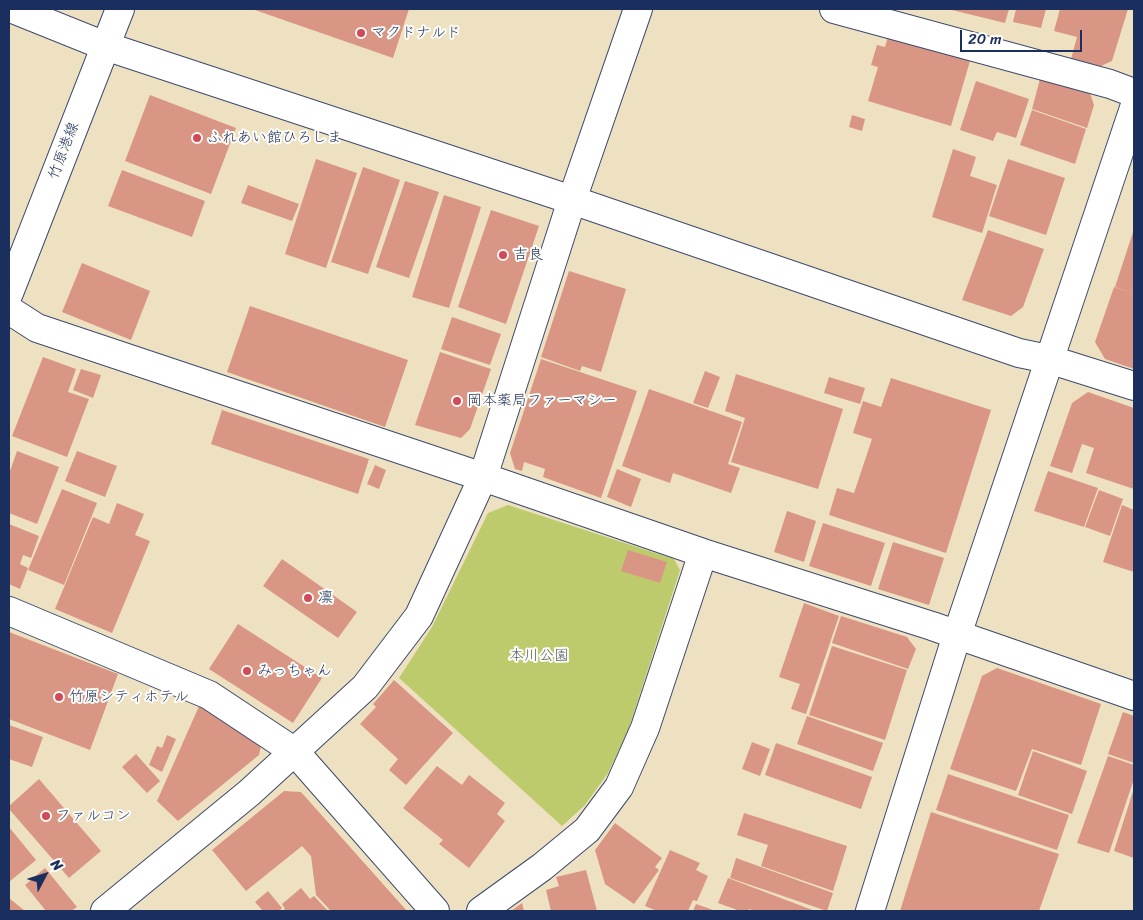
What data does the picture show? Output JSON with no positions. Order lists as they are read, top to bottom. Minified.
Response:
{"streets":{"street":["竹原港線"]},"parks":["本川公園"],"places":["マクドナルド","ふれあい館ひろしま","吉良","岡本薬局ファーマシー","凛","みっちゃん","竹原シティホテル","ファルコン"],"scale_bar":"20 m","north":"top right"}
